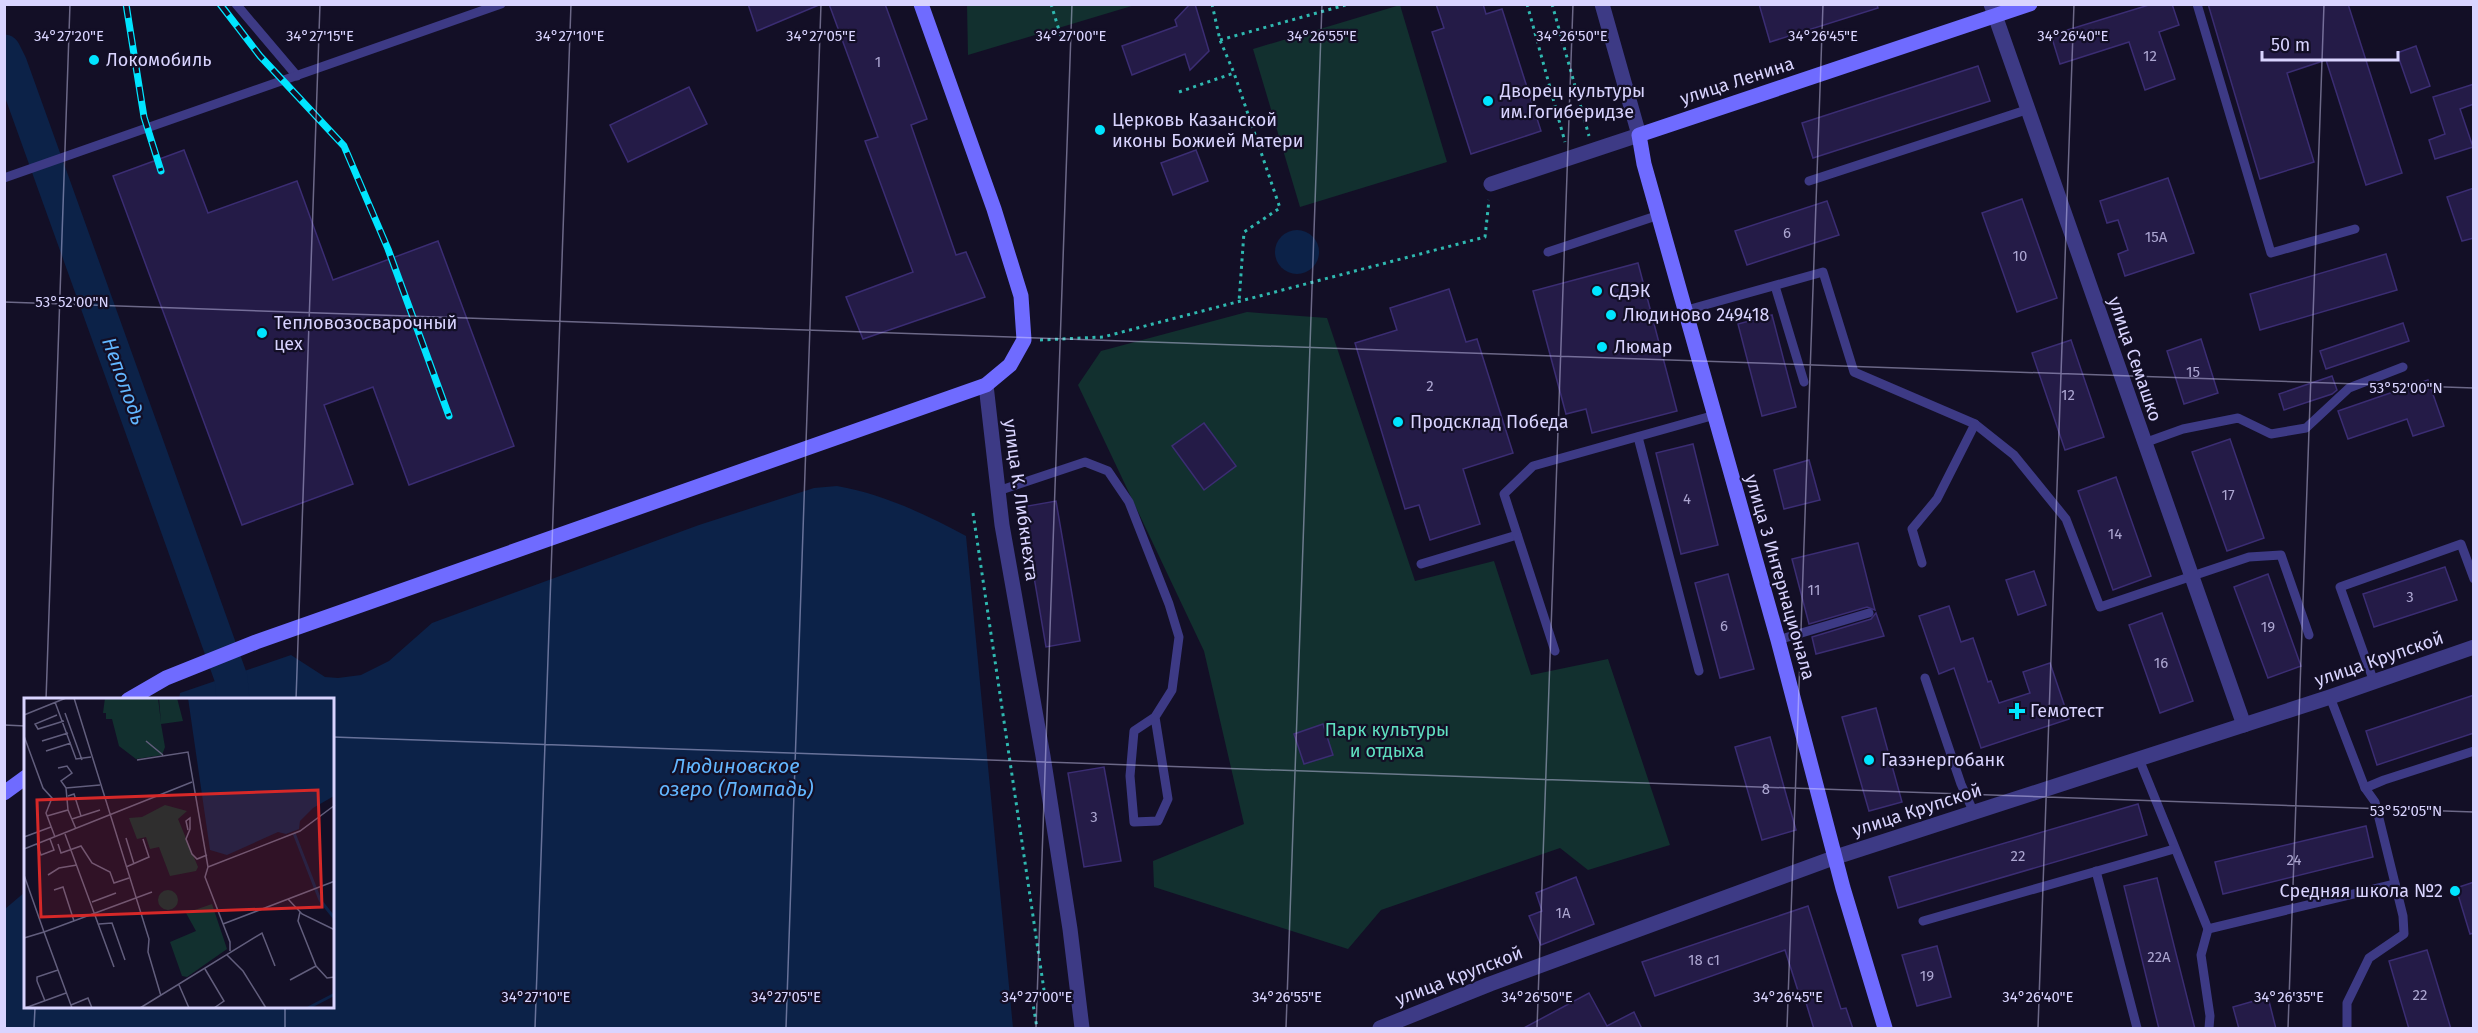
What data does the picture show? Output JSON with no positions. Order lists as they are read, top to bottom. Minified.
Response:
{"streets":{"street":["улица Ленина","улица Семашко","улица К. Либкнехта","улица 3 Интернационала","улица Крупской"]},"crossings":[["улица Ленина","улица Семашко"],["улица Ленина","улица 3 Интернационала"],["улица Семашко","улица Крупской"],["улица 3 Интернационала","улица Крупской"]],"water":["Неполодь","Людиновское озеро (Ломпадь)"],"parks":["Парк культуры и отдыха"],"places":{"other":["Локомобиль","Дворец культуры им.Гогиберидзе","Церковь Казанской иконы Божией Матери","СДЭК","Людиново 249418","Тепловозосварочный цех","Люмар","Продсклад Победа","Газэнергобанк","Средняя школа №2"],"health":["Гемотест"]},"house_numbers":["12","1","6","15А","10","15","2","12","17","4","14","11","3","6","19","16","8","3","22","24","1А","22А","18 с1","19","22"],"scale_bar":"50 m","coordinates":["34°27'20\"E","34°27'15\"E","34°27'10\"E","34°27'05\"E","34°27'00\"E","34°26'55\"E","34°26'50\"E","34°26'45\"E","34°26'40\"E","53°52'00\"N","53°52'05\"N","34°26'35\"E"]}
